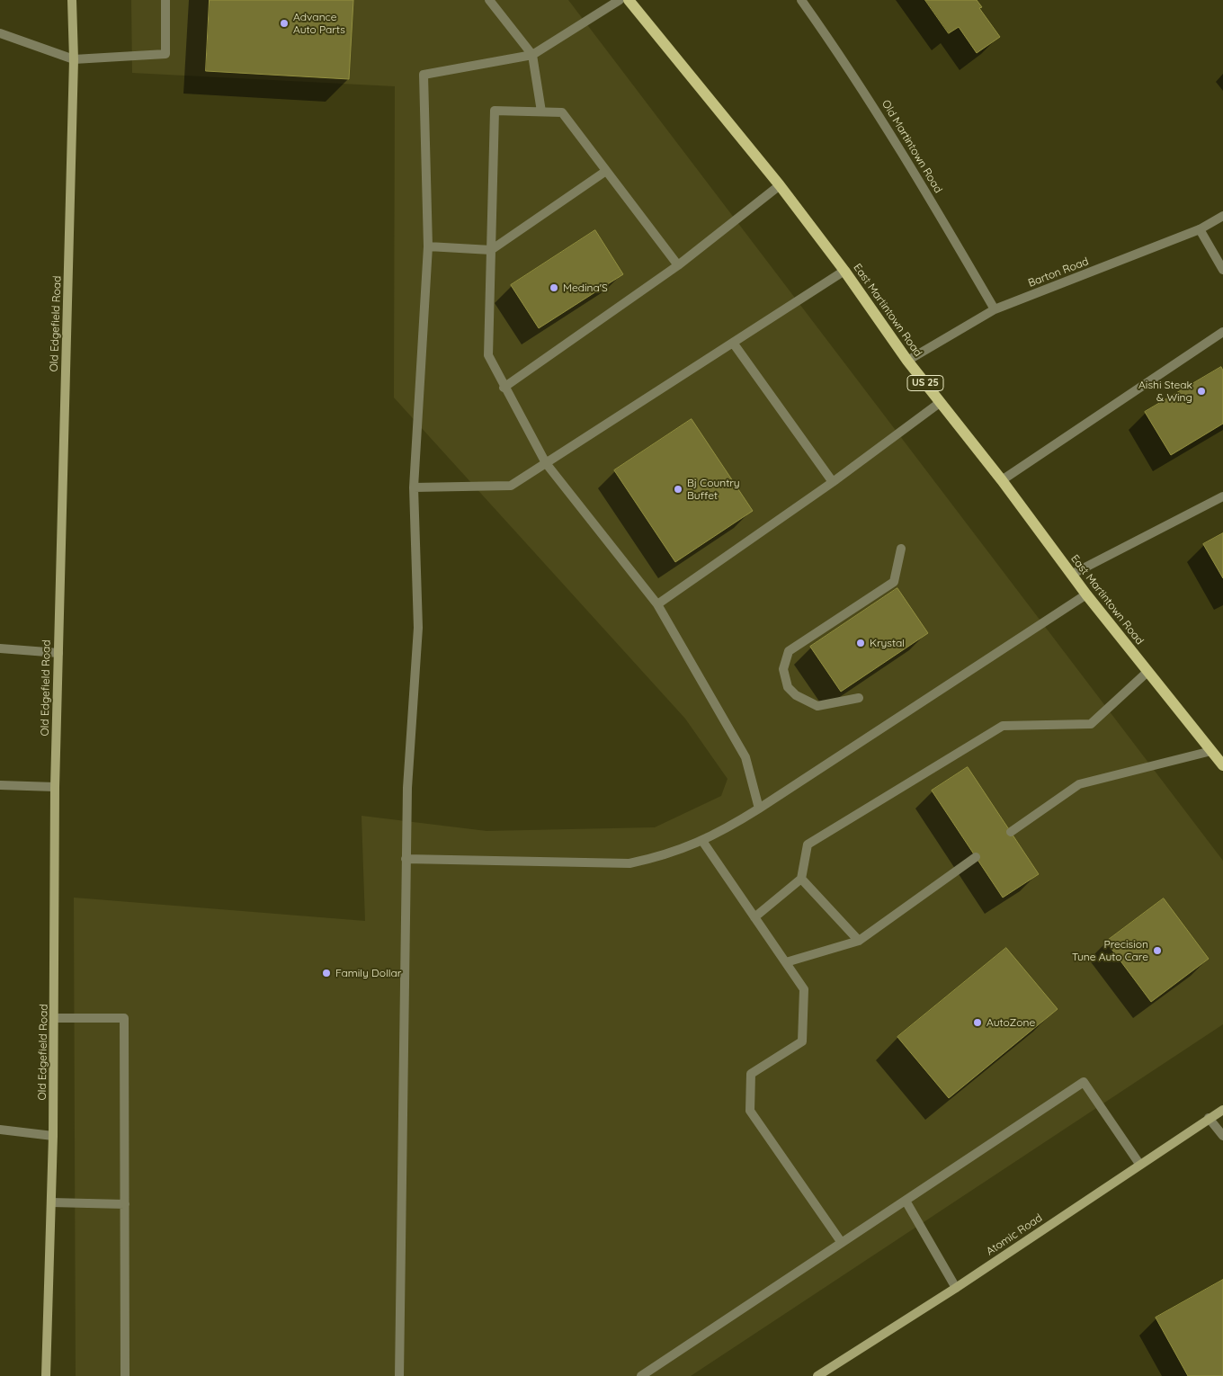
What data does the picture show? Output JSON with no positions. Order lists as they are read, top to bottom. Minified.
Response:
{"streets":{"main road":["East Martintown Road","US 25"],"street":["Old Martintown Road","Barton Road","Old Edgefield Road","Atomic Road"]},"crossings":[["Old Martintown Road","Barton Road"],["Barton Road","East Martintown Road"]],"places":["Advance Auto Parts","Medina'S","Aishi Steak & Wing","Bj Country Buffet","Krystal","Precision Tune Auto Care","Family Dollar","AutoZone"]}
